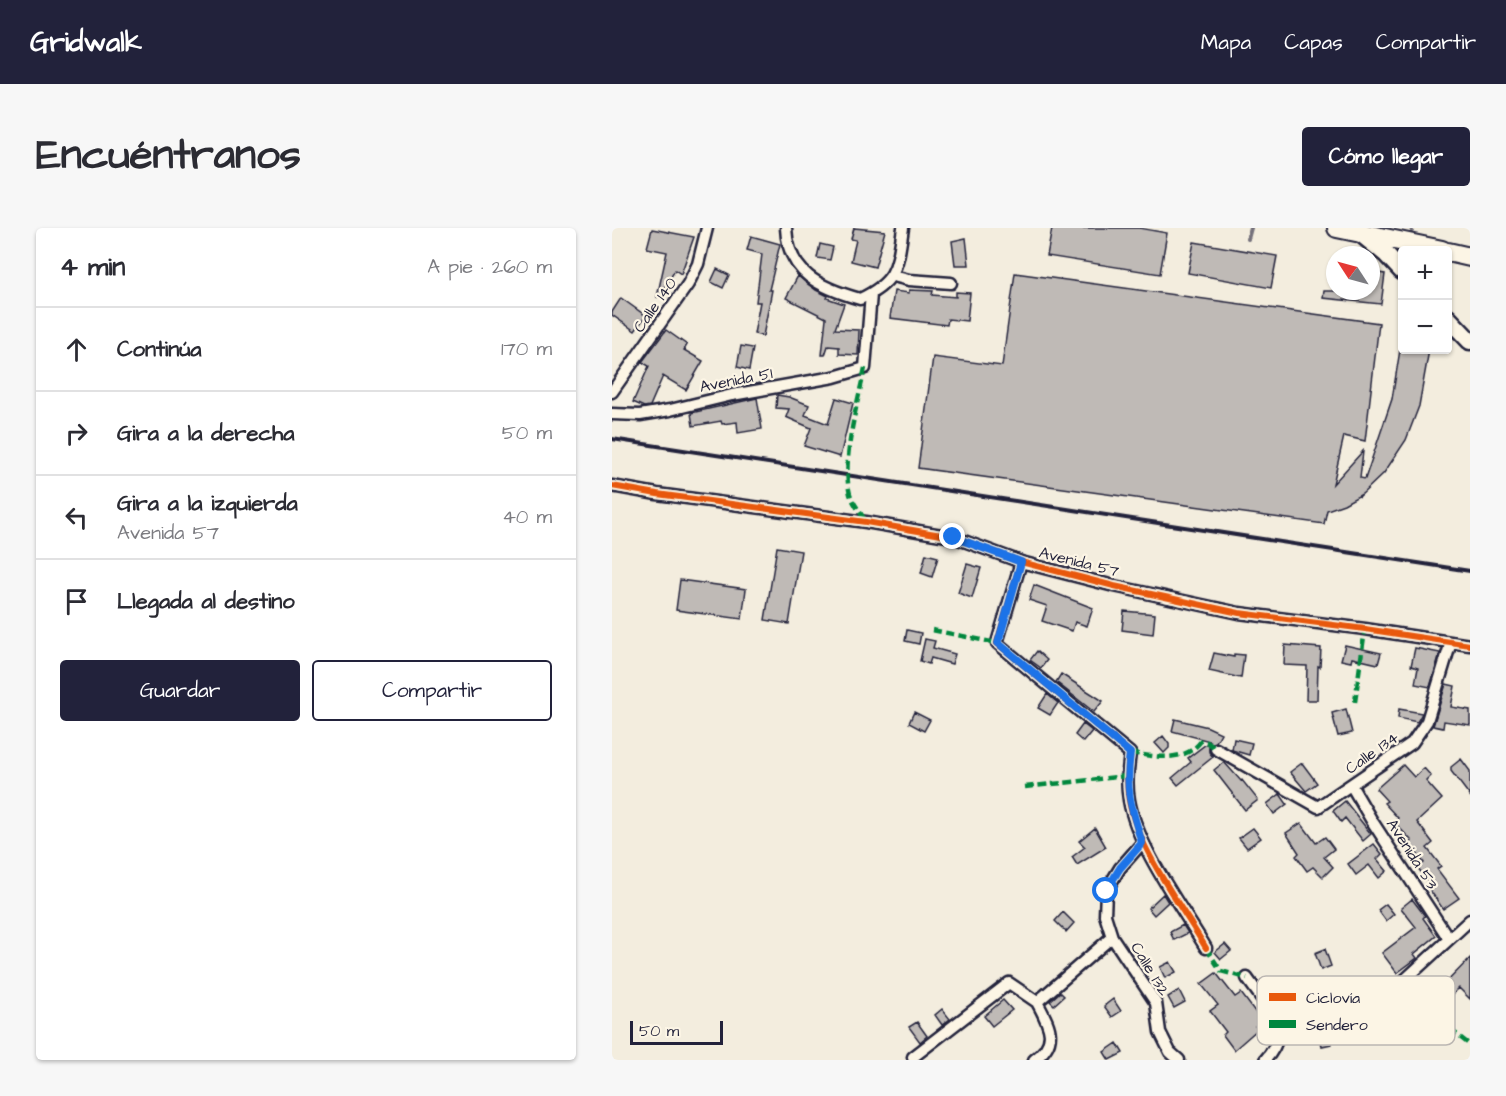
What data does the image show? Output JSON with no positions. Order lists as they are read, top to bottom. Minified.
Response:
{"streets":{"street":["Calle 140","Avenida 51","Avenida 57","Calle 134","Avenida 53","Calle 132"]},"crossings":[["Avenida 57","Calle 134"],["Calle 134","Avenida 53"]],"legend":["Ciclovía","Sendero"],"scale_bar":"50 m","north":"top left","page":{"header":"Gridwalk","nav":["Mapa","Capas","Compartir"],"title":"Encuéntranos","buttons":["Cómo llegar",["Guardar","Compartir"]],"heading":["4 min","A pie · 260 m"],"map_buttons":["+","−"],"list":[["Continúa","170 m"],["Gira a la derecha","50 m"],["Gira a la izquierda","Avenida 57","40 m"],"Llegada al destino"],"scale":"50 m"}}
